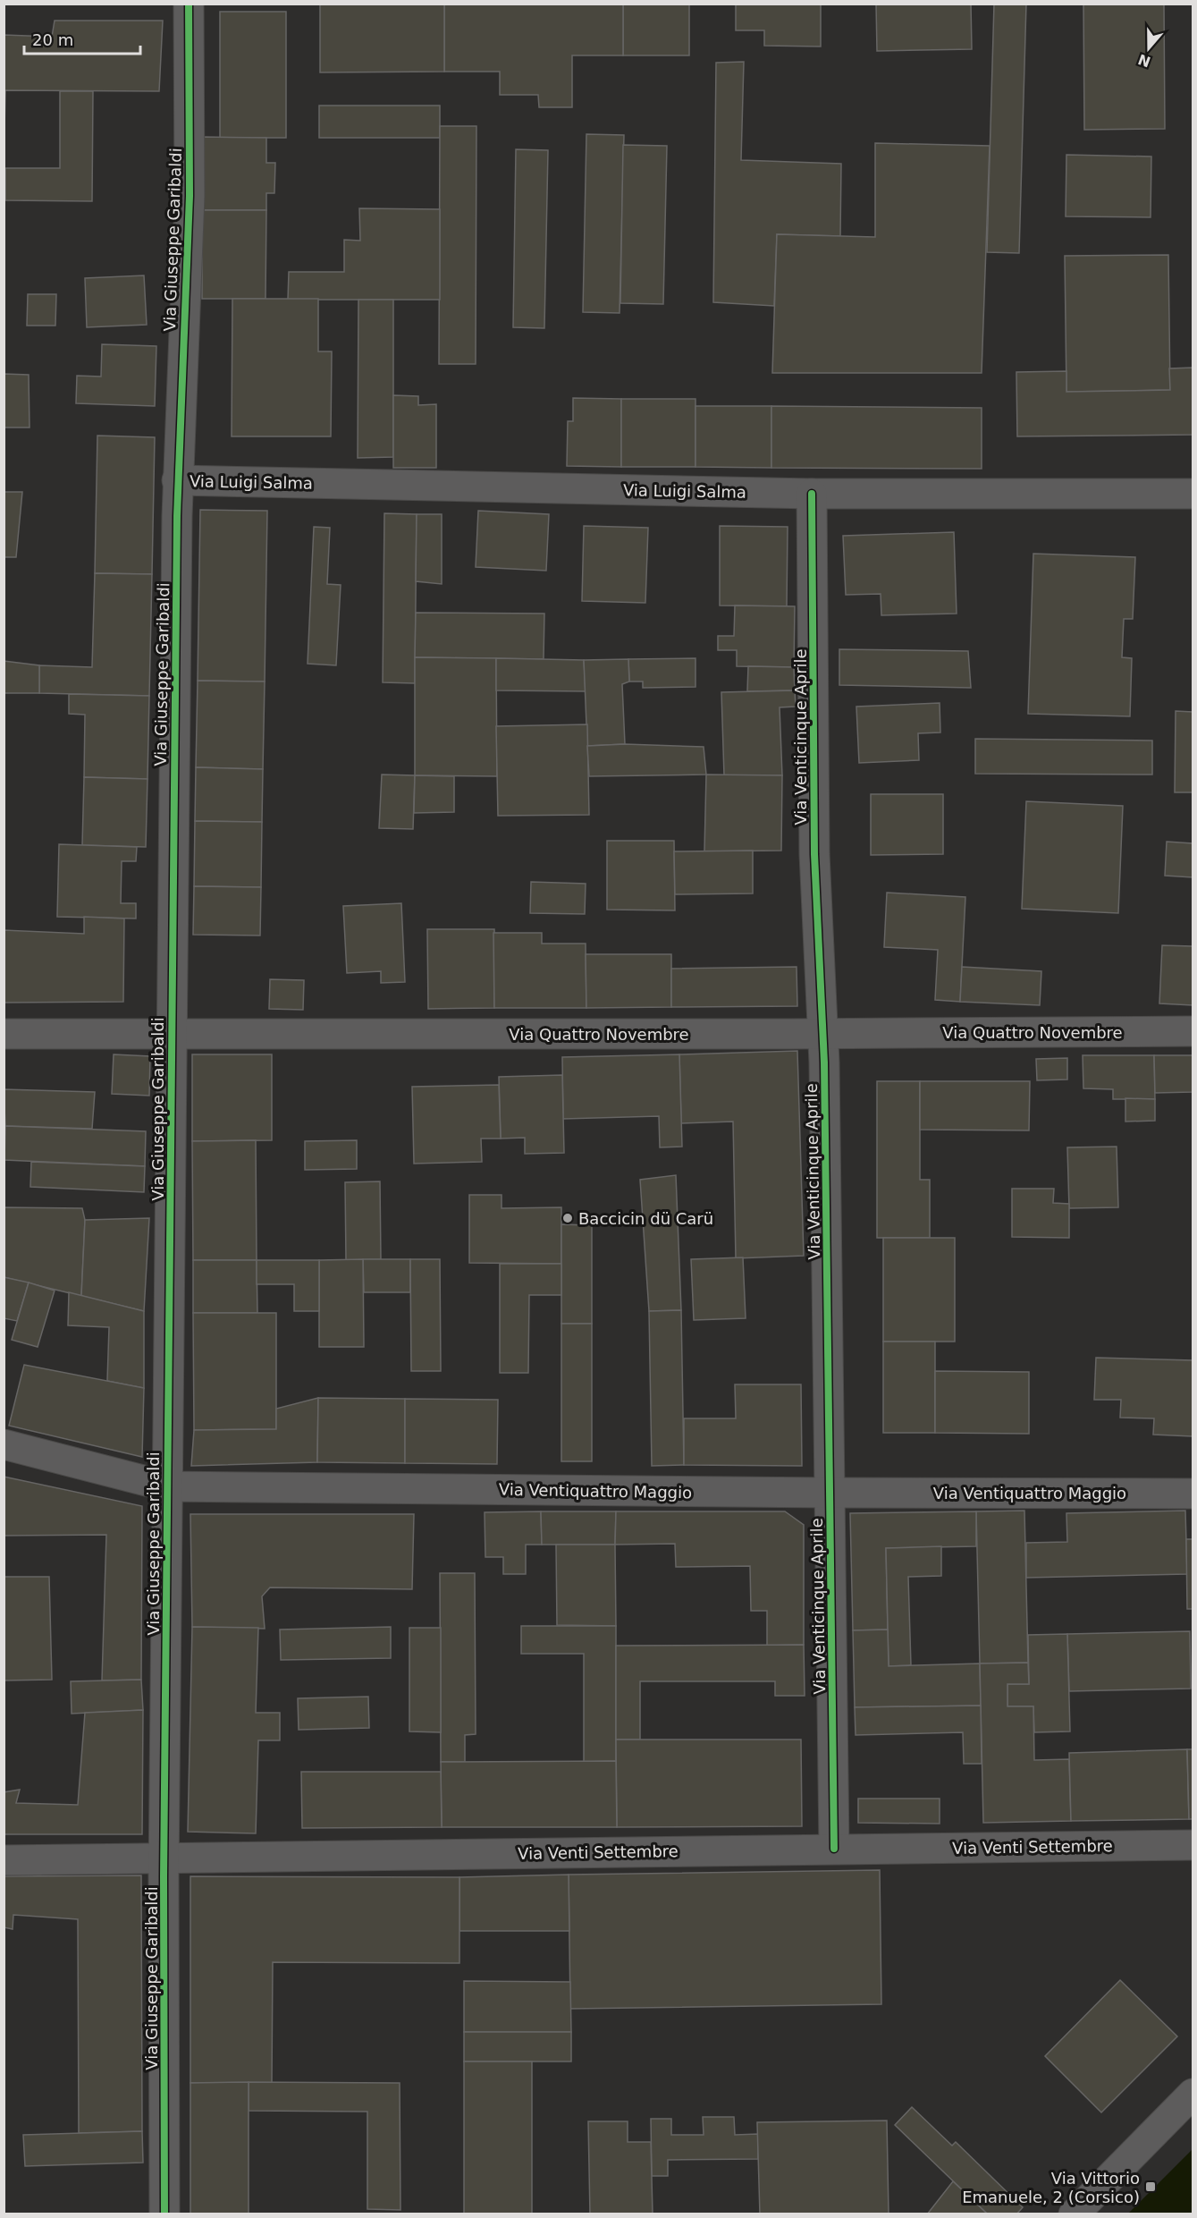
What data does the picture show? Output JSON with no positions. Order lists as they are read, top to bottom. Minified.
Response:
{"streets":{"street":["Via Giuseppe Garibaldi","Via Luigi Salma","Via Venticinque Aprile","Via Quattro Novembre","Via Ventiquattro Maggio","Via Venti Settembre"]},"crossings":[["Via Giuseppe Garibaldi","Via Luigi Salma"],["Via Giuseppe Garibaldi","Via Quattro Novembre"],["Via Giuseppe Garibaldi","Via Ventiquattro Maggio"],["Via Giuseppe Garibaldi","Via Venti Settembre"],["Via Luigi Salma","Via Venticinque Aprile"],["Via Venticinque Aprile","Via Quattro Novembre"],["Via Venticinque Aprile","Via Ventiquattro Maggio"],["Via Venticinque Aprile","Via Venti Settembre"]],"places":{"other":["Baccicin dü Carü"],"transit":["Via Vittorio Emanuele, 2 (Corsico)"]},"scale_bar":"20 m","north":"bottom"}
